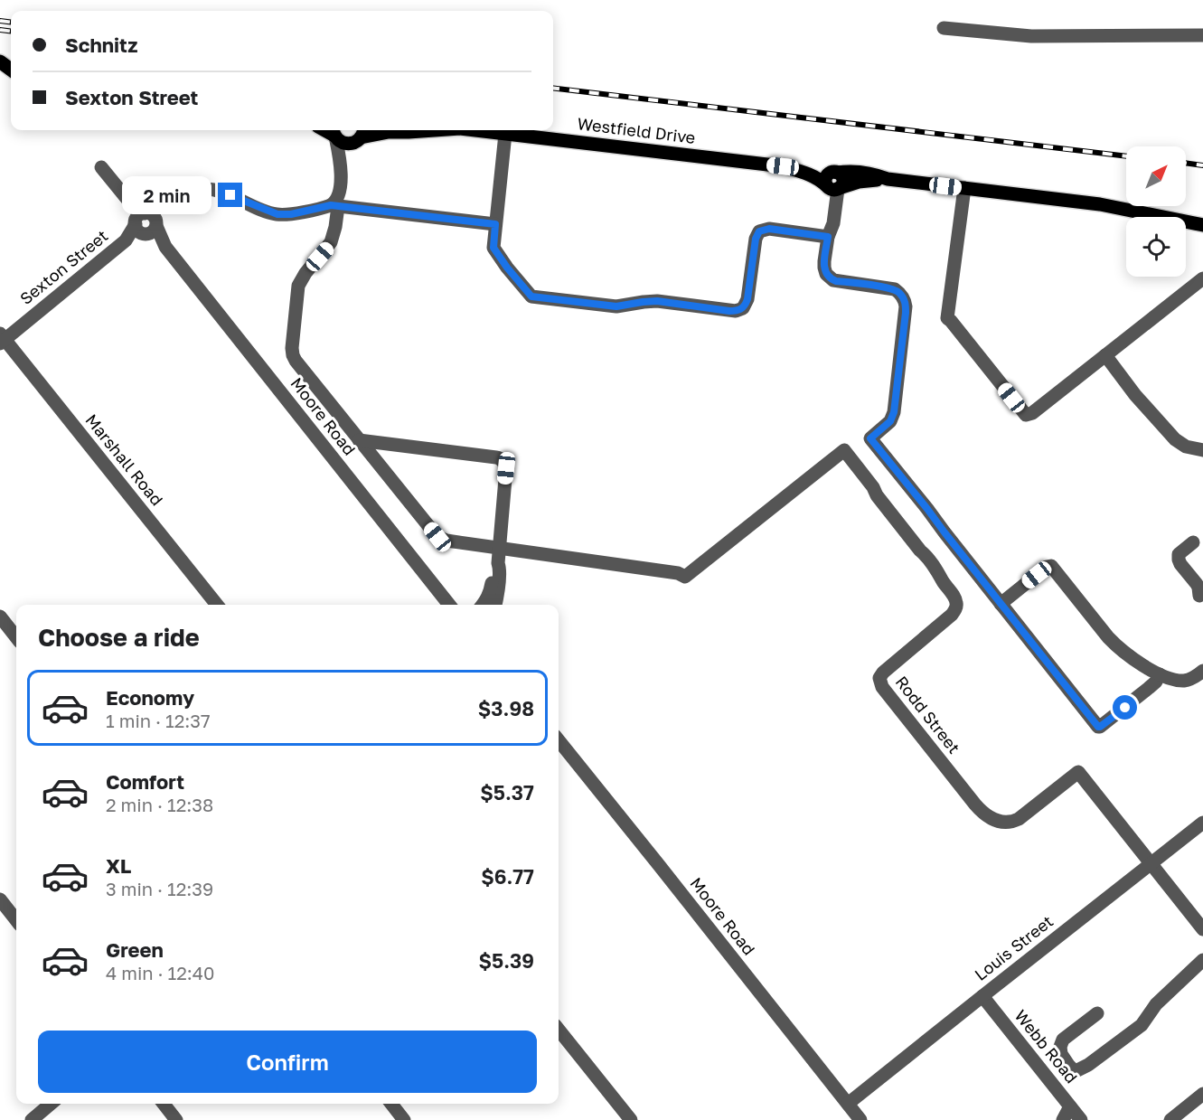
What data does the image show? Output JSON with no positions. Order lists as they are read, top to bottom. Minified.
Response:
{"streets":{"main road":["Westfield Drive"],"street":["Sexton Street","Moore Road","Marshall Road","Rodd Street","Louis Street","Webb Road"]},"crossings":[["Sexton Street","Moore Road"],["Sexton Street","Marshall Road"],["Moore Road","Louis Street"],["Rodd Street","Louis Street"],["Louis Street","Webb Road"]],"north":"top right","page":{"banner":["Schnitz","Sexton Street"],"bubble":"2 min","heading":"Choose a ride","list":[{"name":"Economy","note":"1 min · 12:37","value":"$3.98"},{"name":"Comfort","note":"2 min · 12:38","value":"$5.37"},{"name":"XL","note":"3 min · 12:39","value":"$6.77"},{"name":"Green","note":"4 min · 12:40","value":"$5.39"}],"buttons":"Confirm"}}
